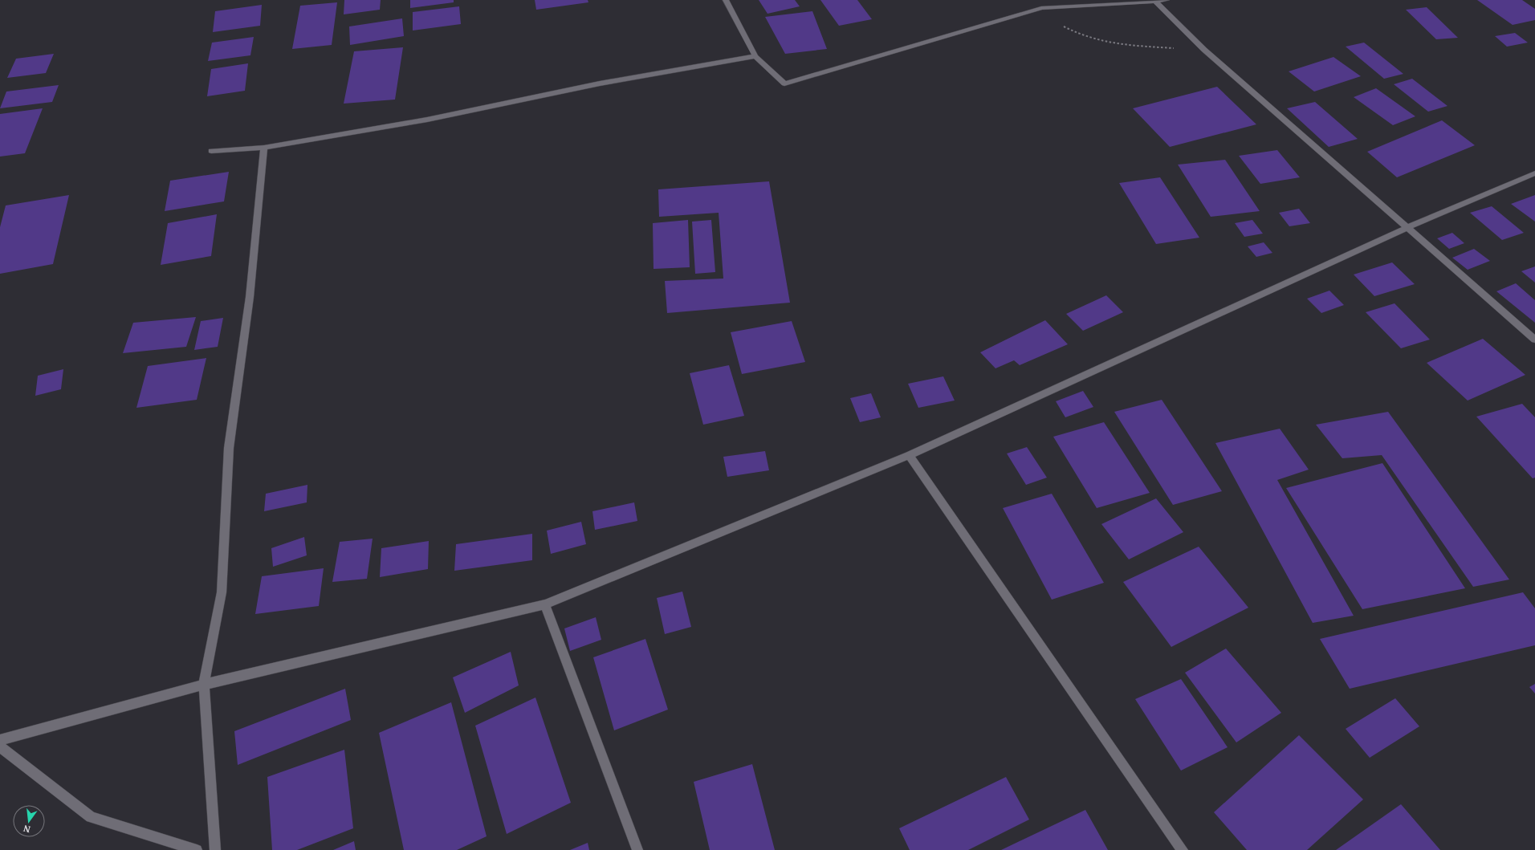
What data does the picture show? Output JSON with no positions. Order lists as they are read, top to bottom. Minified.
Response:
{"north":"bottom"}
